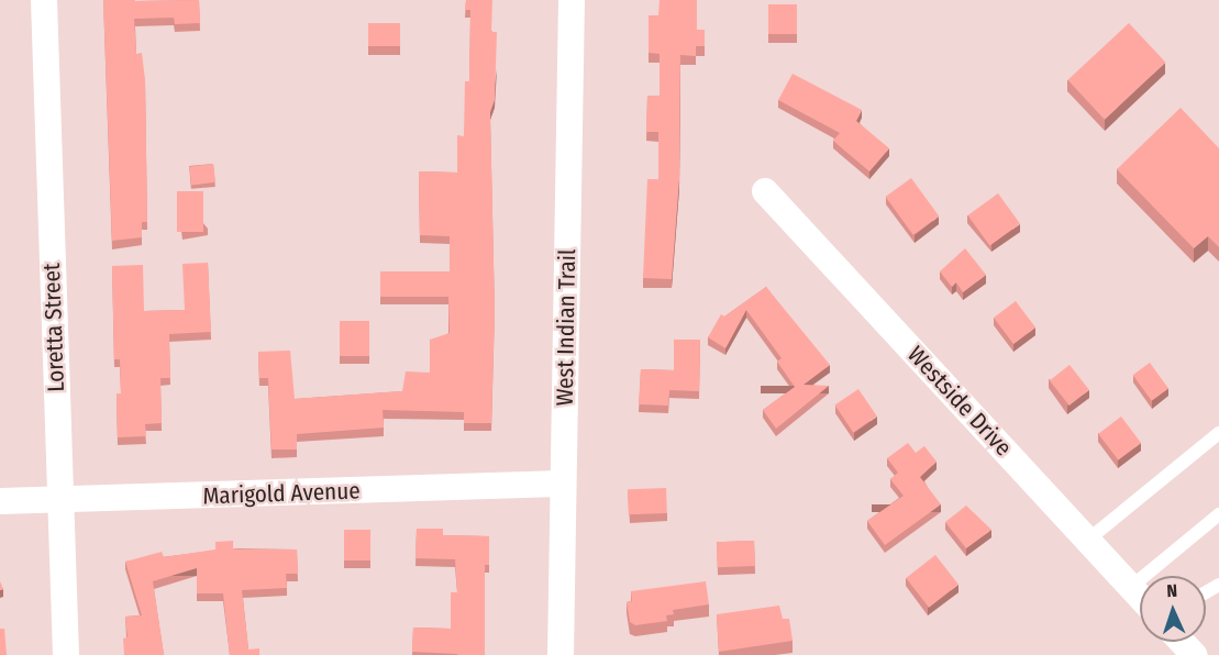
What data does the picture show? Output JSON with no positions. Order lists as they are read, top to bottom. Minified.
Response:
{"streets":{"street":["Loretta Street","West Indian Trail","Westside Drive","Marigold Avenue"]},"crossings":[["Loretta Street","Marigold Avenue"],["West Indian Trail","Marigold Avenue"]],"north":"top"}
